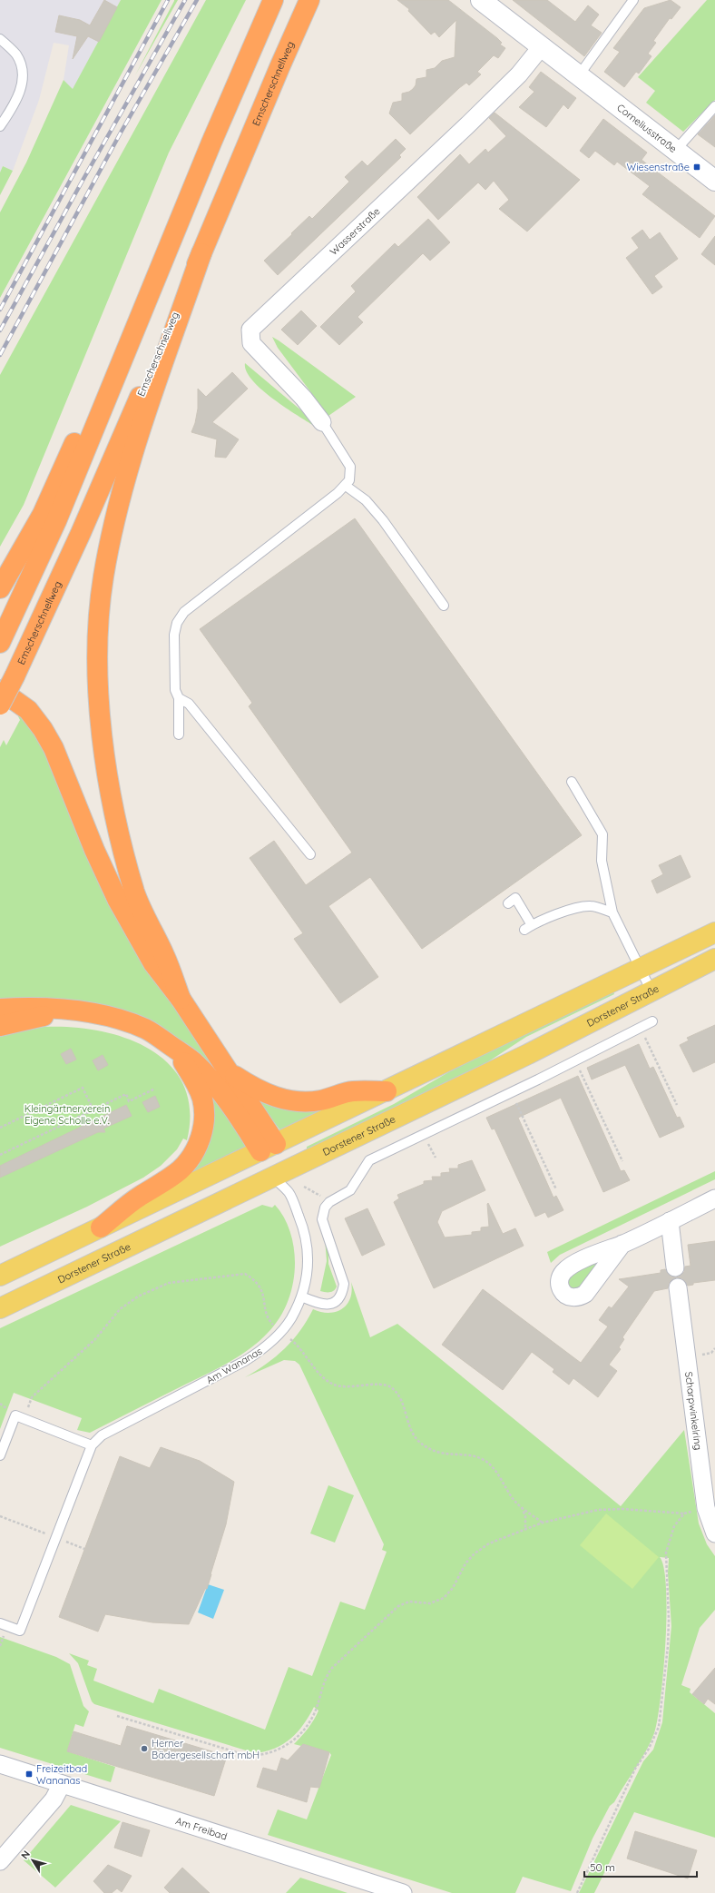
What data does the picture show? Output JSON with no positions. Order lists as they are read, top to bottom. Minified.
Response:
{"streets":{"highway":["Emscherschnellweg"],"main road":["Corneliusstraße","Dorstener Straße"],"street":["Wasserstraße","Scharpwinkelring","Am Freibad"],"lane":["Am Wananas"]},"crossings":[["Corneliusstraße","Wasserstraße"],["Dorstener Straße","Am Wananas"]],"parks":["Kleingärtnerverein Eigene Scholle e.V."],"places":{"transit":["Wiesenstraße","Freizeitbad Wananas"],"other":["Herner Bädergesellschaft mbH"]},"scale_bar":"50 m","north":"top left"}
